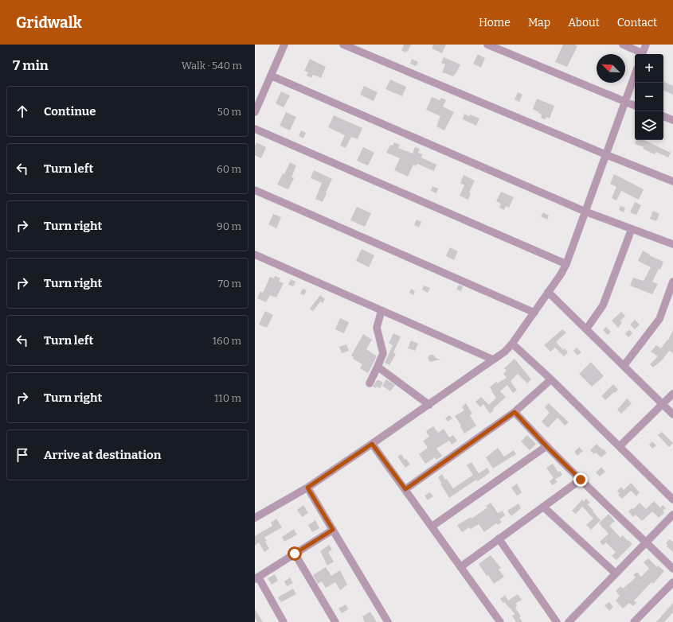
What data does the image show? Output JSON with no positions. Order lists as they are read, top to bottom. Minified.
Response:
{"north":"top left","page":{"header":"Gridwalk","nav":["Home","Map","About","Contact"],"heading":["7 min","Walk · 540 m"],"map_buttons":["+","−"],"list":[["Continue","50 m"],["Turn left","60 m"],["Turn right","90 m"],["Turn right","70 m"],["Turn left","160 m"],["Turn right","110 m"],"Arrive at destination"]}}
